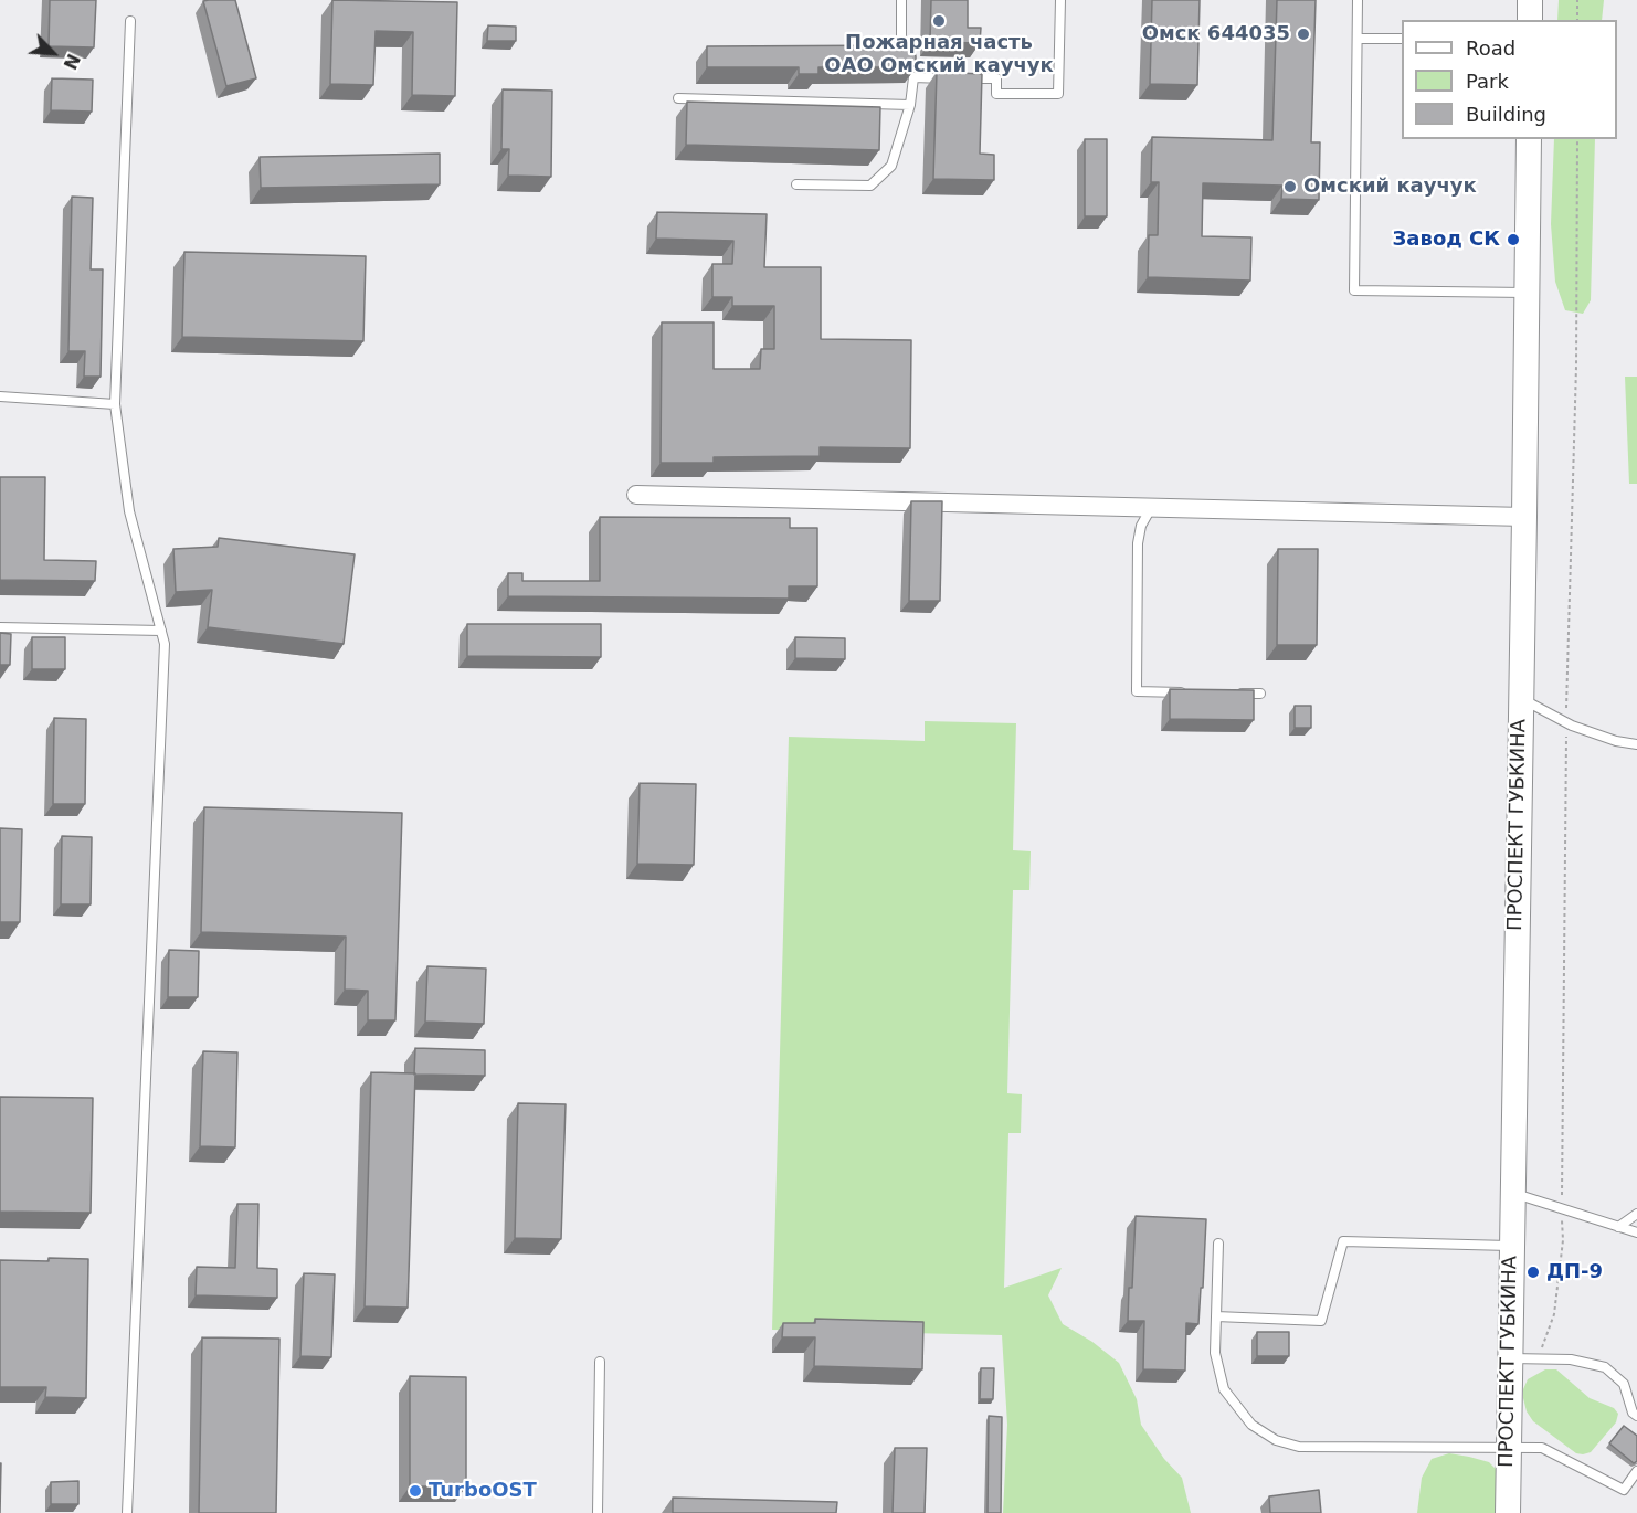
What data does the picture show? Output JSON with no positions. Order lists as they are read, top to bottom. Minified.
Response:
{"streets":{"main road":["ПРОСПЕКТ ГУБКИНА"]},"places":["Пожарная часть ОАО Омский каучук","Омск 644035","Омский каучук","Завод СК","ДП-9","TurboOST"],"legend":["Road","Park","Building"],"north":"bottom right"}
